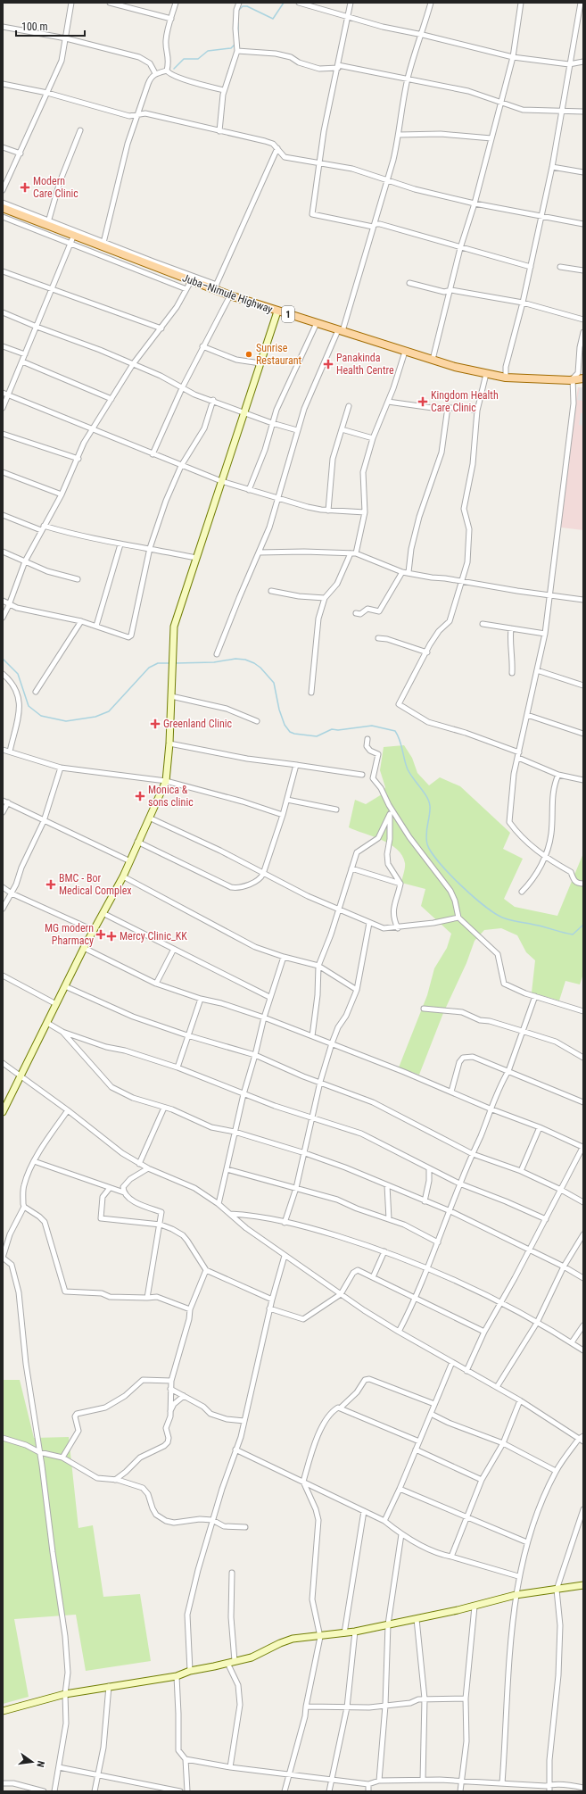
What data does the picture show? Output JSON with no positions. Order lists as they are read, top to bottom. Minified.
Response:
{"streets":{"main road":["Juba–Nimule Highway","1"]},"places":{"health":["Modern Care Clinic","Panakinda Health Centre","Kingdom Health Care Clinic","Greenland Clinic","Monica & sons clinic","BMC - Bor Medical Complex","MG modern Pharmacy","Mercy Clinic_KK"],"other":["Sunrise Restaurant"]},"scale_bar":"100 m","north":"right"}
